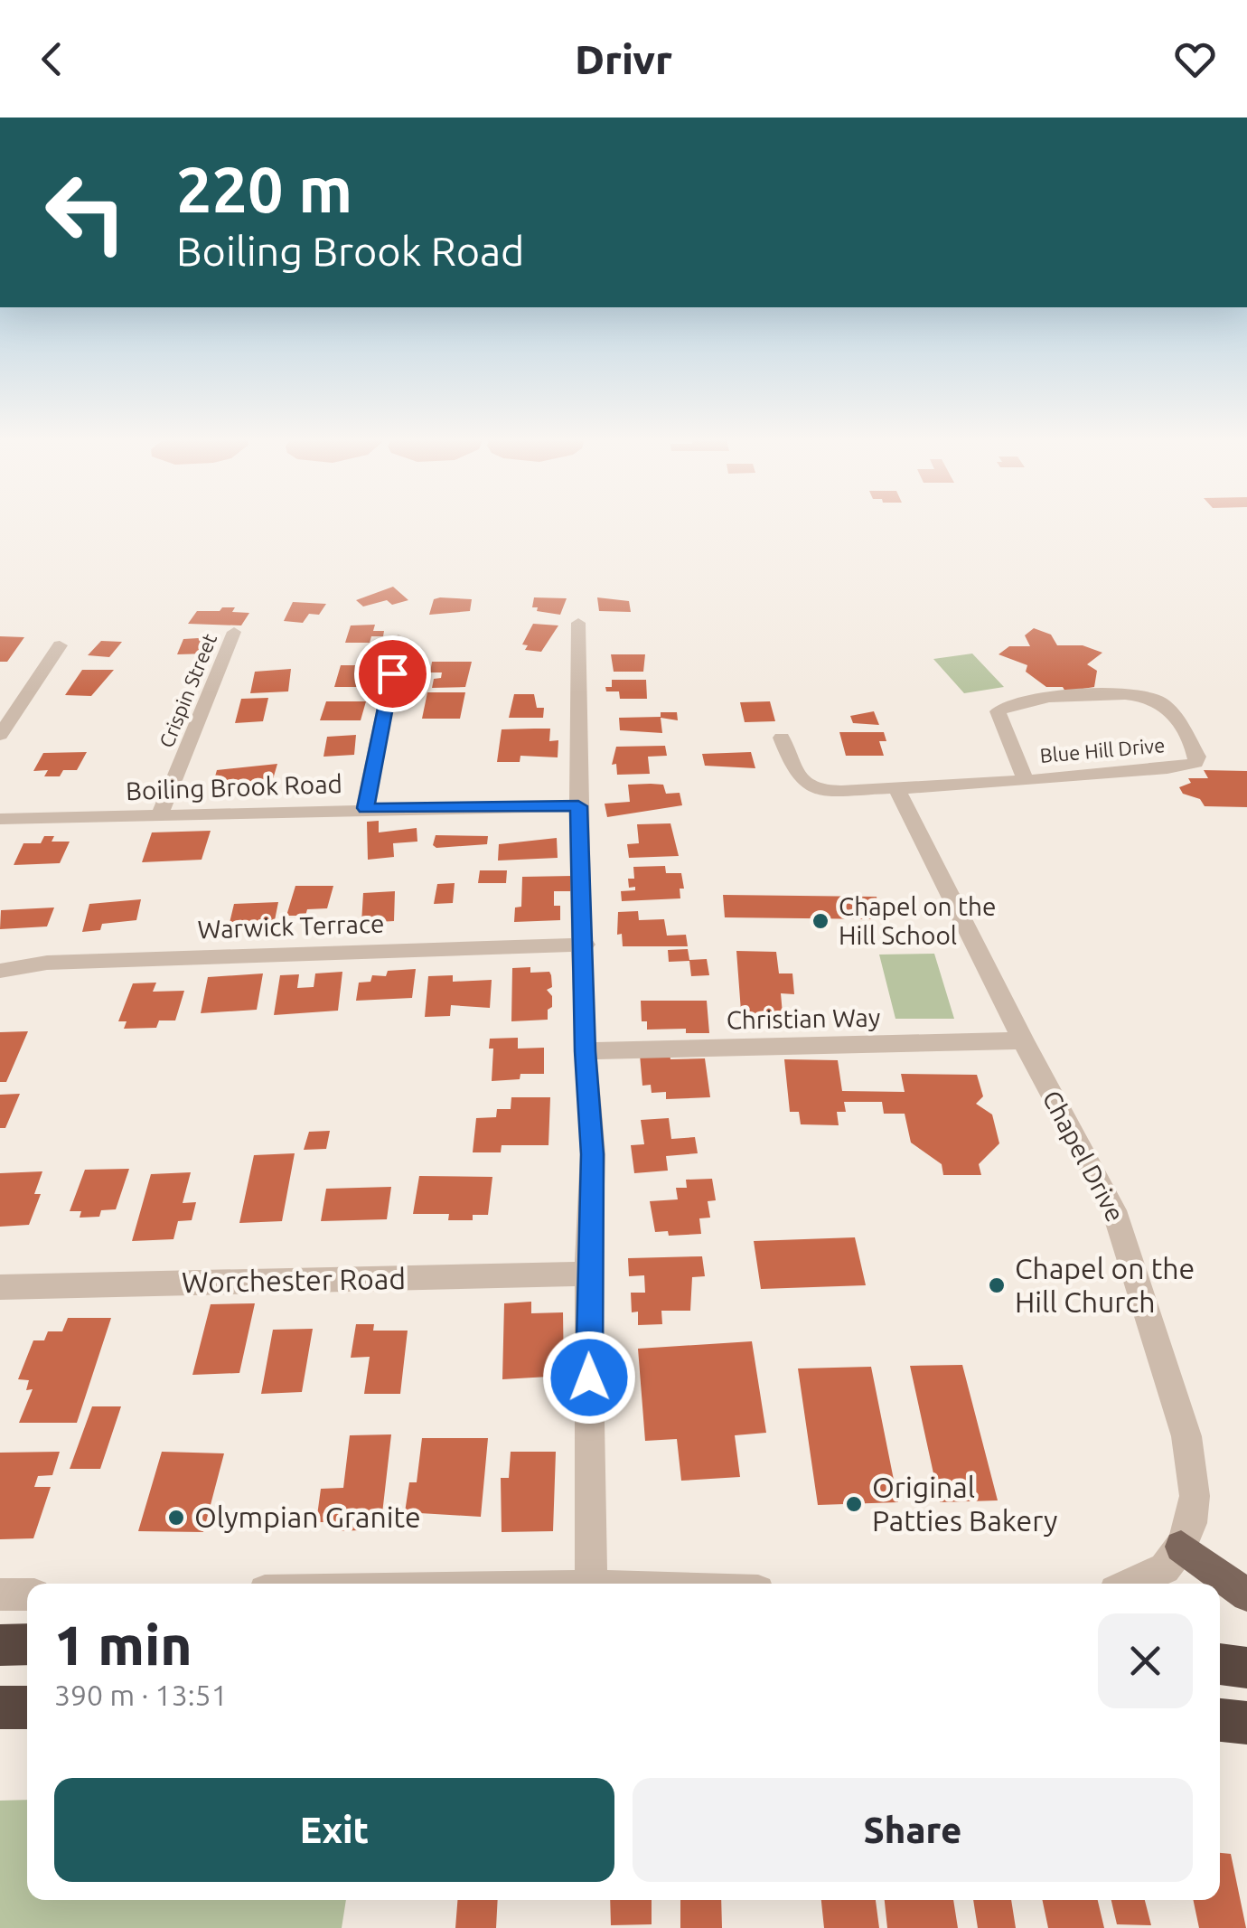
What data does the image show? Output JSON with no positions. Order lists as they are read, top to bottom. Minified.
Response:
{"streets":{"street":["Crispin Street","Blue Hill Drive","Boiling Brook Road","Warwick Terrace","Christian Way","Chapel Drive","Worchester Road"]},"crossings":[["Crispin Street","Boiling Brook Road"],["Blue Hill Drive","Chapel Drive"],["Christian Way","Chapel Drive"]],"places":["Chapel on the Hill School","Chapel on the Hill Church","Original Patties Bakery","Olympian Granite"],"page":{"header":"Drivr","turn":["220 m","Boiling Brook Road"],"heading":["1 min","390 m · 13:51"],"buttons":["Exit","Share"]}}
